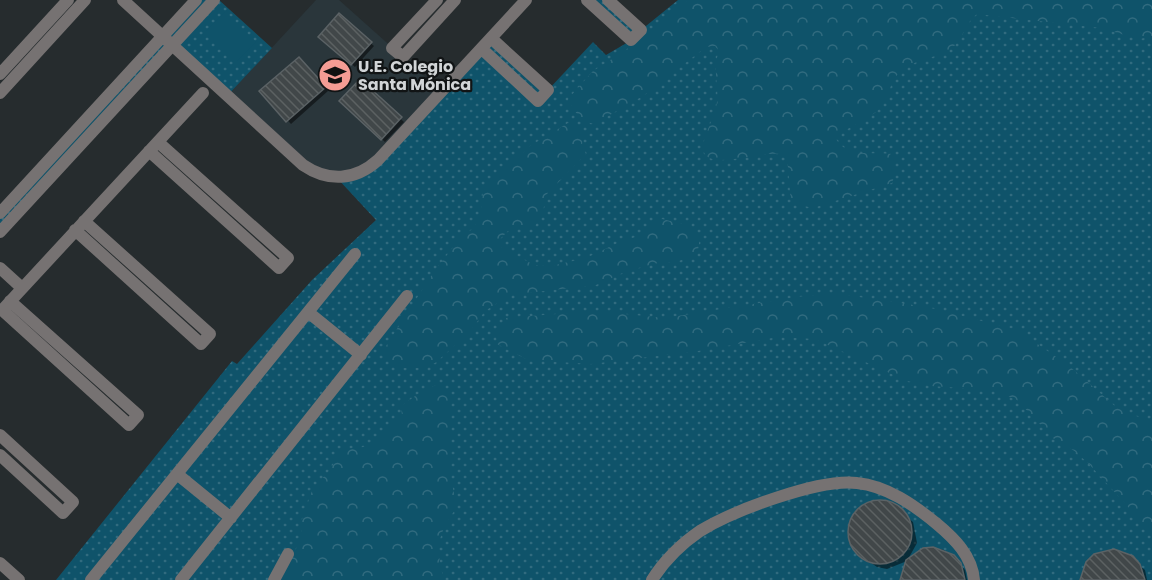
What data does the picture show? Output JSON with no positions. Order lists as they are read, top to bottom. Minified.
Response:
{"places":{"school or university":["U.E. Colegio Santa Mónica"]}}
